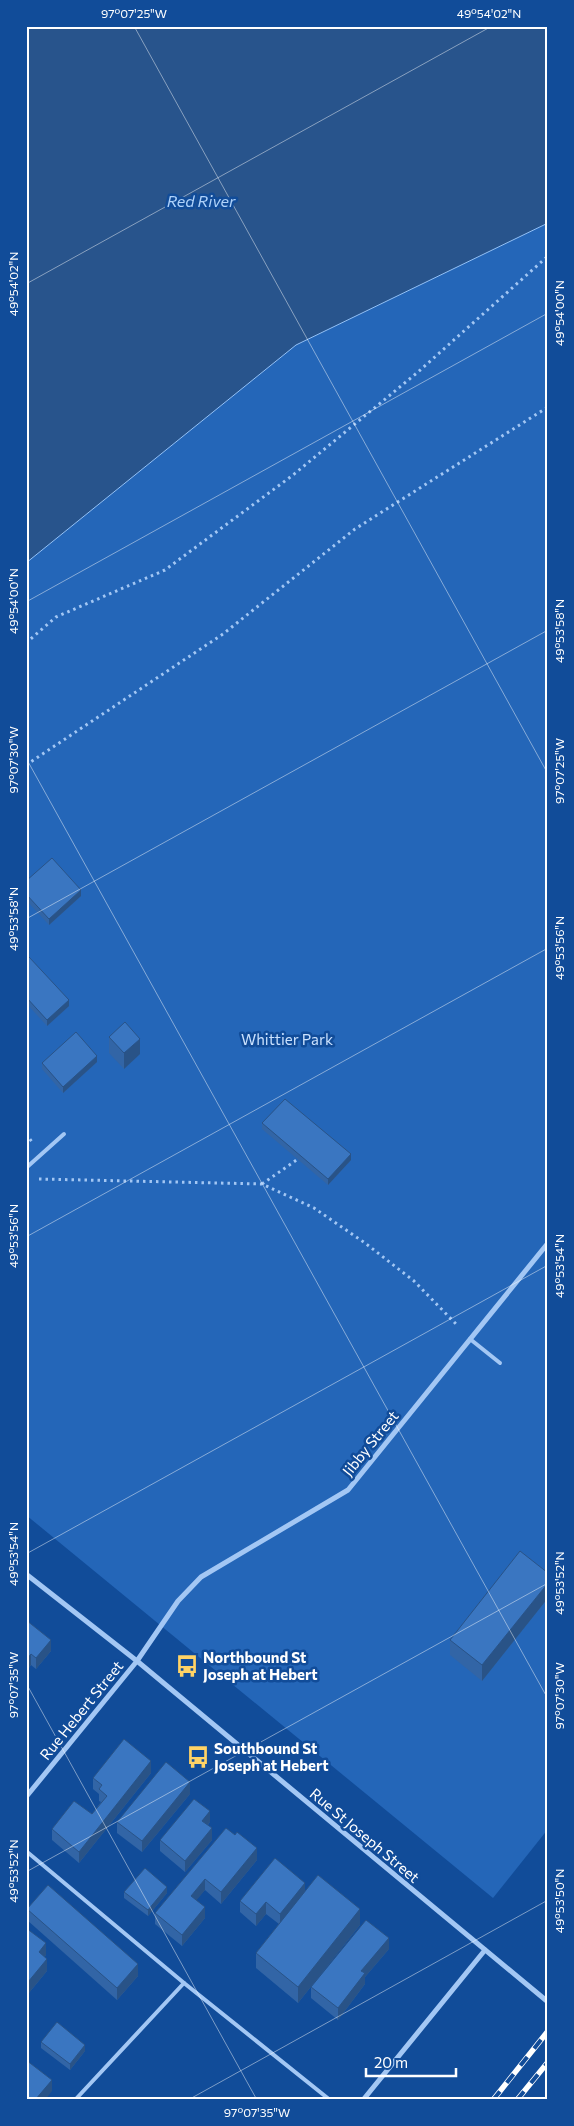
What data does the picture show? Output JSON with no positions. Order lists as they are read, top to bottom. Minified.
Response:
{"streets":{"street":["Jibby Street","Rue Hebert Street","Rue St Joseph Street"]},"crossings":[["Jibby Street","Rue Hebert Street"],["Jibby Street","Rue St Joseph Street"],["Rue Hebert Street","Rue St Joseph Street"]],"water":["Red River"],"parks":["Whittier Park"],"places":{"bus stop":["Northbound St Joseph at Hebert","Southbound St Joseph at Hebert"]},"scale_bar":"20 m","coordinates":["97°07'25\"W","49°54'02\"N","49°54'00\"N","49°53'58\"N","97°07'30\"W","49°53'56\"N","49°53'54\"N","49°53'52\"N","97°07'35\"W","49°53'50\"N"]}
